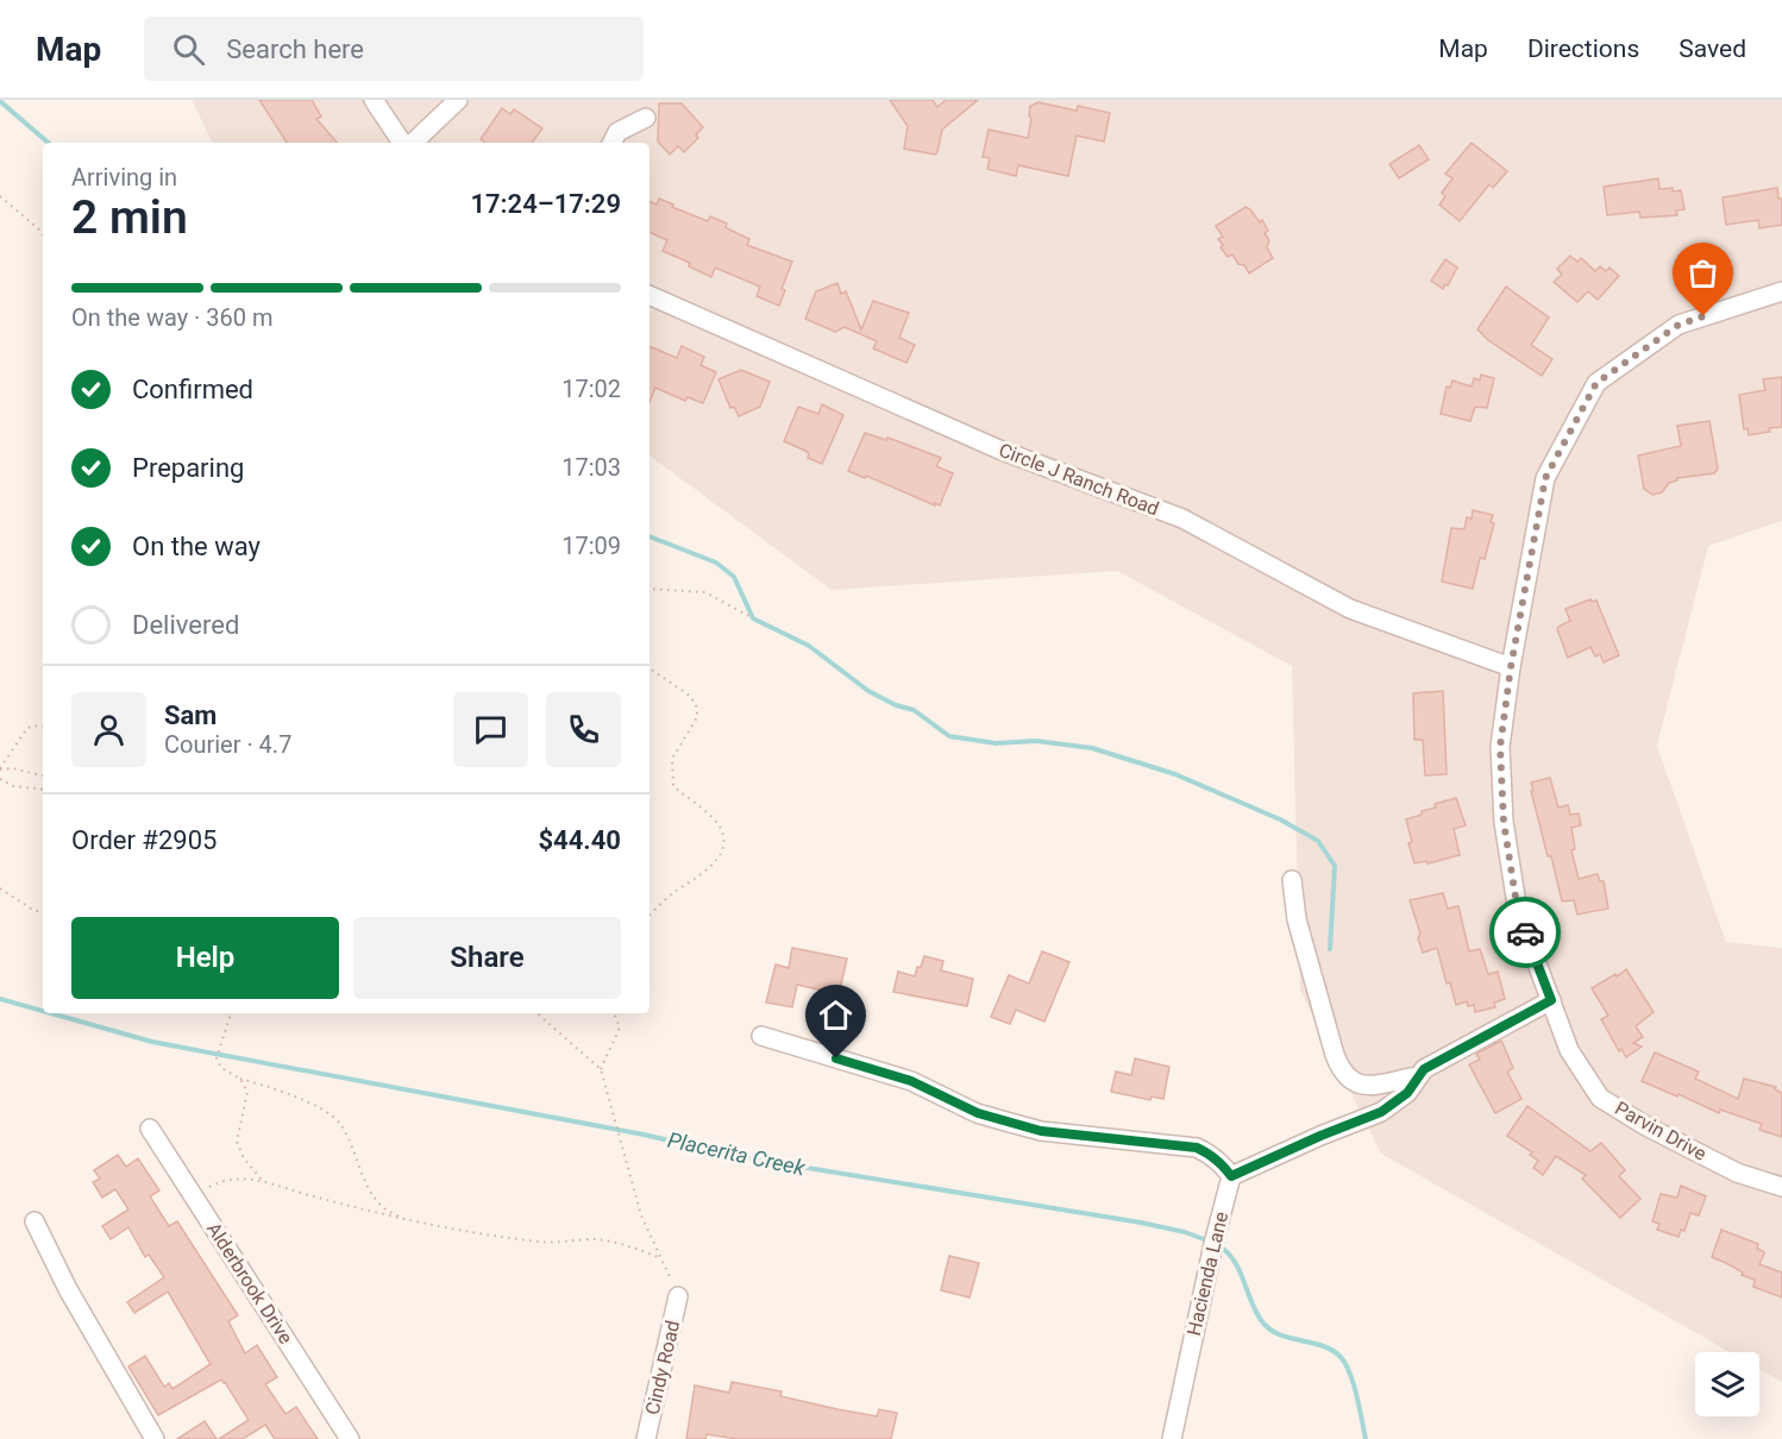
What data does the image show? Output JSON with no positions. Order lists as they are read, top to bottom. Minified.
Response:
{"streets":{"street":["Circle J Ranch Road","Parvin Drive","Hacienda Lane","Alderbrook Drive","Cindy Road"]},"crossings":[["Circle J Ranch Road","Parvin Drive"]],"water":["Placerita Creek"],"page":{"header":"Map","search":"Search here","nav":["Map","Directions","Saved"],"heading":["2 min","Arriving in","17:24–17:29"],"panel":["Sam","Courier · 4.7","Order #2905","$44.40"],"bar":"On the way · 360 m","list":[["Confirmed","17:02"],["Preparing","17:03"],["On the way","17:09"],"Delivered"],"buttons":["Help","Share"]}}
